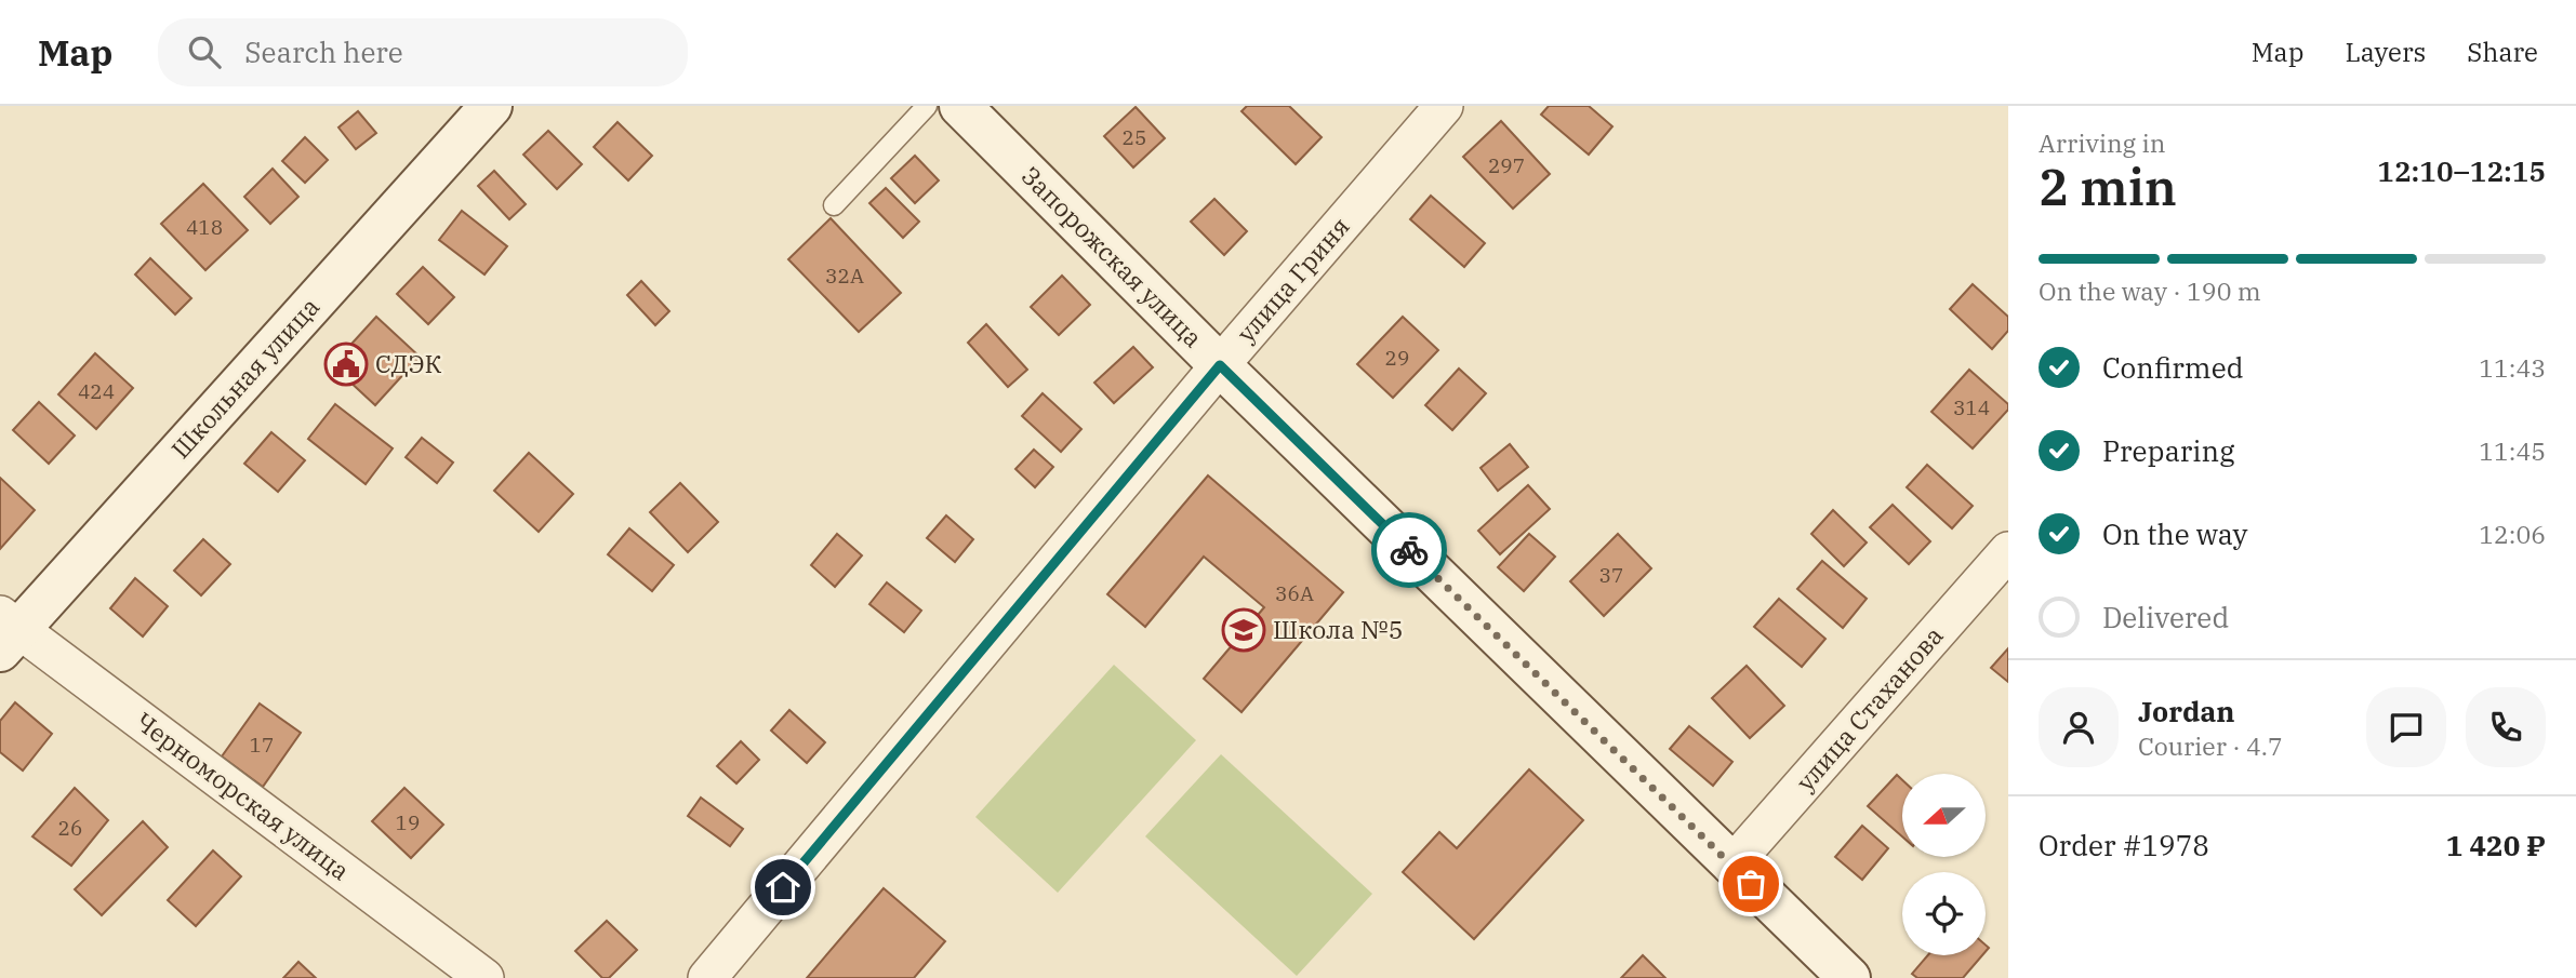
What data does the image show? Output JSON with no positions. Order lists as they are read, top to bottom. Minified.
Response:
{"streets":{"street":["Запорожская улица","улица Гриня","Школьная улица","улица Стаханова","Черноморская улица"]},"crossings":[["Запорожская улица","улица Гриня"],["Запорожская улица","улица Стаханова"],["Школьная улица","Черноморская улица"]],"places":{"public building":["СДЭК"],"school or university":["Школа №5"]},"house_numbers":["25","297","418","32А","29","424","314","37","36А","17","19","26"],"north":"left","page":{"header":"Map","search":"Search here","nav":["Map","Layers","Share"],"heading":["2 min","Arriving in","12:10–12:15"],"panel":["Jordan","Courier · 4.7","Order #1978","1 420 ₽"],"bar":"On the way · 190 m","list":[["Confirmed","11:43"],["Preparing","11:45"],["On the way","12:06"],"Delivered"]}}
